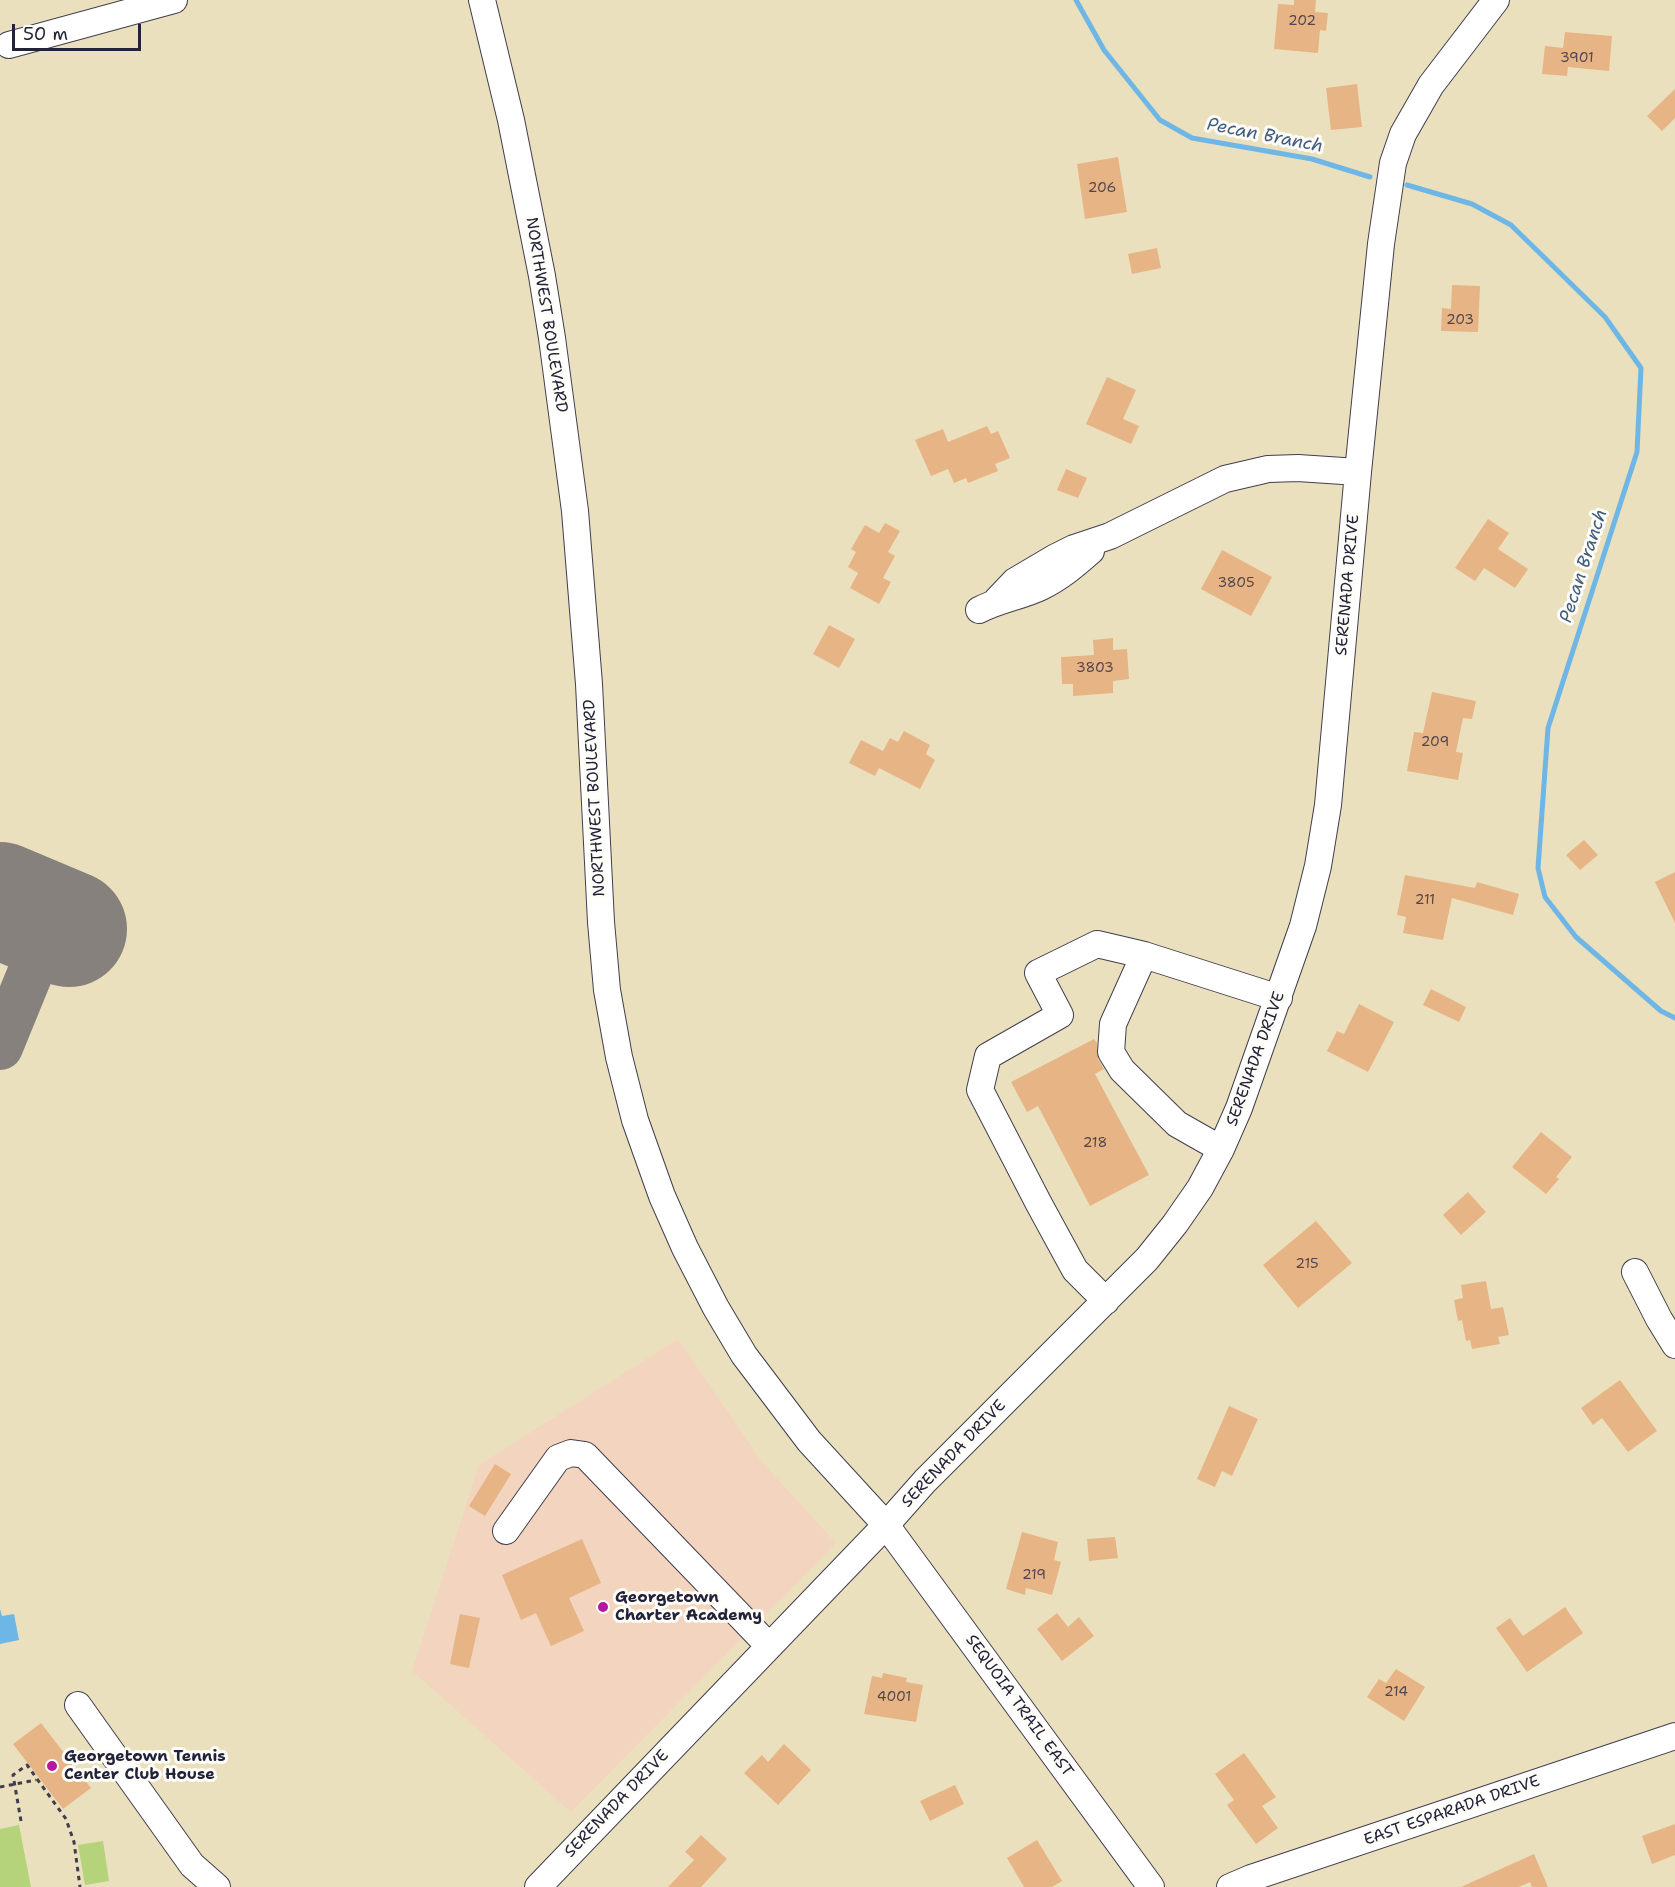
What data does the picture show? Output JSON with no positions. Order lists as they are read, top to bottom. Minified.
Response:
{"streets":{"street":["NORTHWEST BOULEVARD","SERENADA DRIVE","SEQUOIA TRAIL EAST","EAST ESPARADA DRIVE"]},"crossings":[["NORTHWEST BOULEVARD","SERENADA DRIVE"],["NORTHWEST BOULEVARD","SEQUOIA TRAIL EAST"],["SERENADA DRIVE","SEQUOIA TRAIL EAST"]],"water":["Pecan Branch"],"places":["Georgetown Charter Academy","Georgetown Tennis Center Club House"],"house_numbers":["202","3901","206","203","3805","3803","209","211","218","215","219","214","4001"],"scale_bar":"50 m"}
